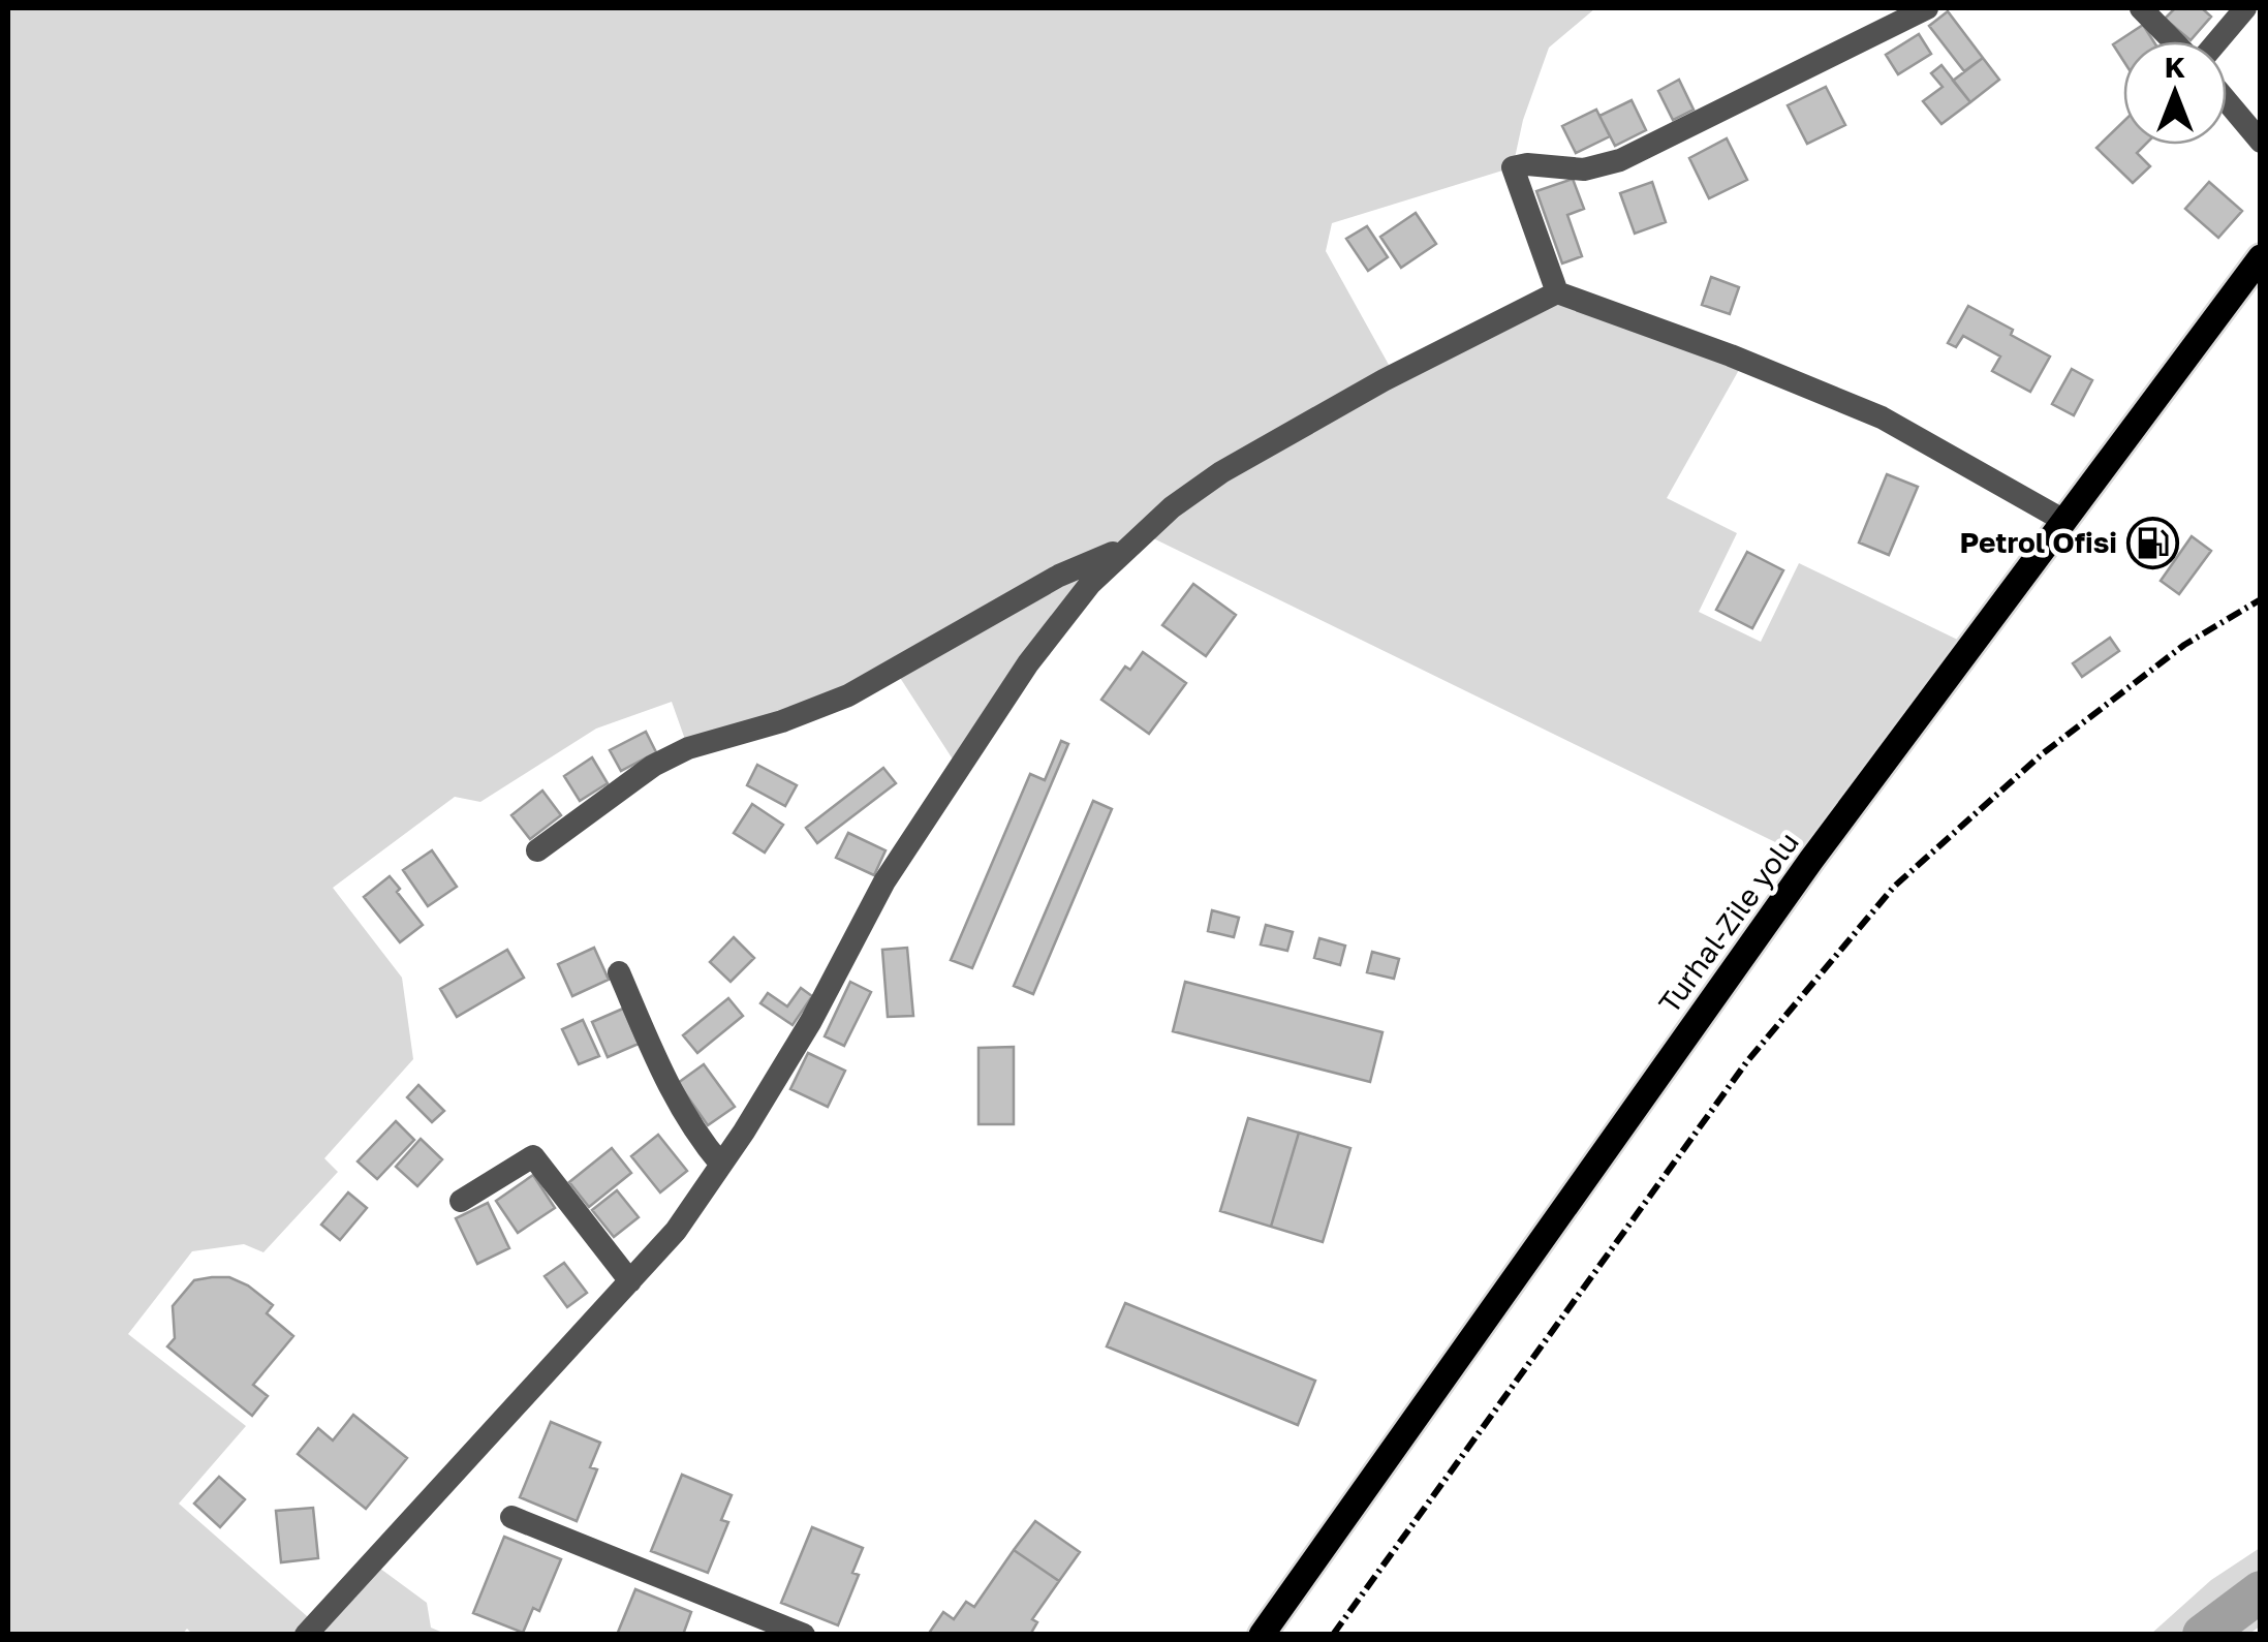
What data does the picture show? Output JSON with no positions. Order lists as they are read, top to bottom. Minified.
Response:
{"streets":{"main road":["Turhal-Zile yolu"]},"places":{"fuel station":["Petrol Ofisi"]},"north":"top"}
